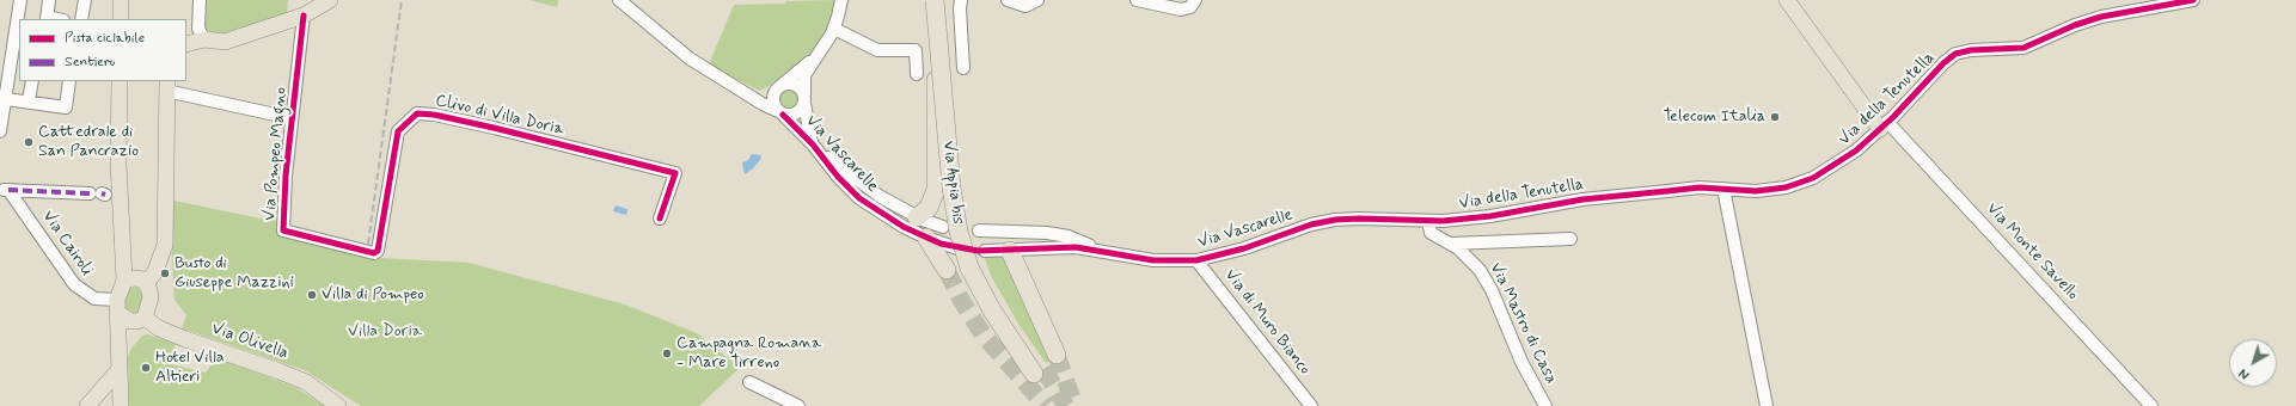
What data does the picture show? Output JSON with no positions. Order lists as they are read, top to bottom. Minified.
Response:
{"streets":{"highway":["Via Appia bis"],"main road":["Via Olivella"],"street":["Via della Tenutella","Clivo di Villa Doria","Via Pompeo Magno","Via Vascarelle","Via Cairoli","Via Monte Savello","Via di Muro Bianco","Via Mastro di Casa"]},"crossings":[["Via della Tenutella","Via Vascarelle"],["Via della Tenutella","Via Monte Savello"],["Via della Tenutella","Via Mastro di Casa"],["Clivo di Villa Doria","Via Pompeo Magno"],["Via Vascarelle","Via Appia bis"],["Via Vascarelle","Via di Muro Bianco"],["Via Vascarelle","Via Mastro di Casa"],["Via Cairoli","Via Olivella"]],"parks":["Villa Doria"],"places":["Telecom Italia","Cattedrale di San Pancrazio","Busto di Giuseppe Mazzini","Villa di Pompeo","Campagna Romana - Mare Tirreno","Hotel Villa Altieri"],"legend":["Pista ciclabile","Sentiero"],"north":"bottom left"}
